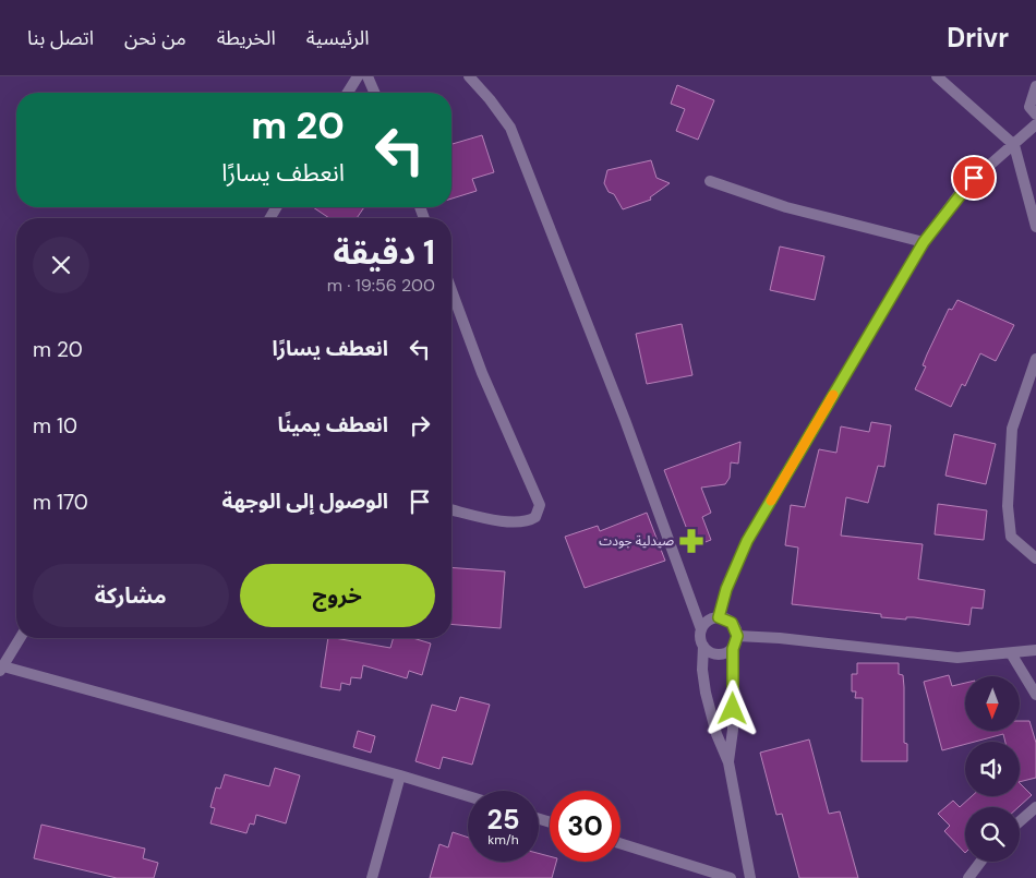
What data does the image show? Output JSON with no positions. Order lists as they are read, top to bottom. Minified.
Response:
{"places":{"pharmacy":["صيدلية جودت"]},"north":"bottom","page":{"header":"Drivr","nav":["الرئيسية","الخريطة","من نحن","اتصل بنا"],"turn":["20 m","انعطف يسارًا"],"heading":["1 دقيقة","200 m · 19:56"],"list":[{"name":"انعطف يسارًا","value":"20 m"},{"name":"انعطف يمينًا","value":"10 m"},{"name":"الوصول إلى الوجهة","value":"170 m"}],"buttons":["خروج","مشاركة"],"speed":"25 km/h","limit":"30"}}
